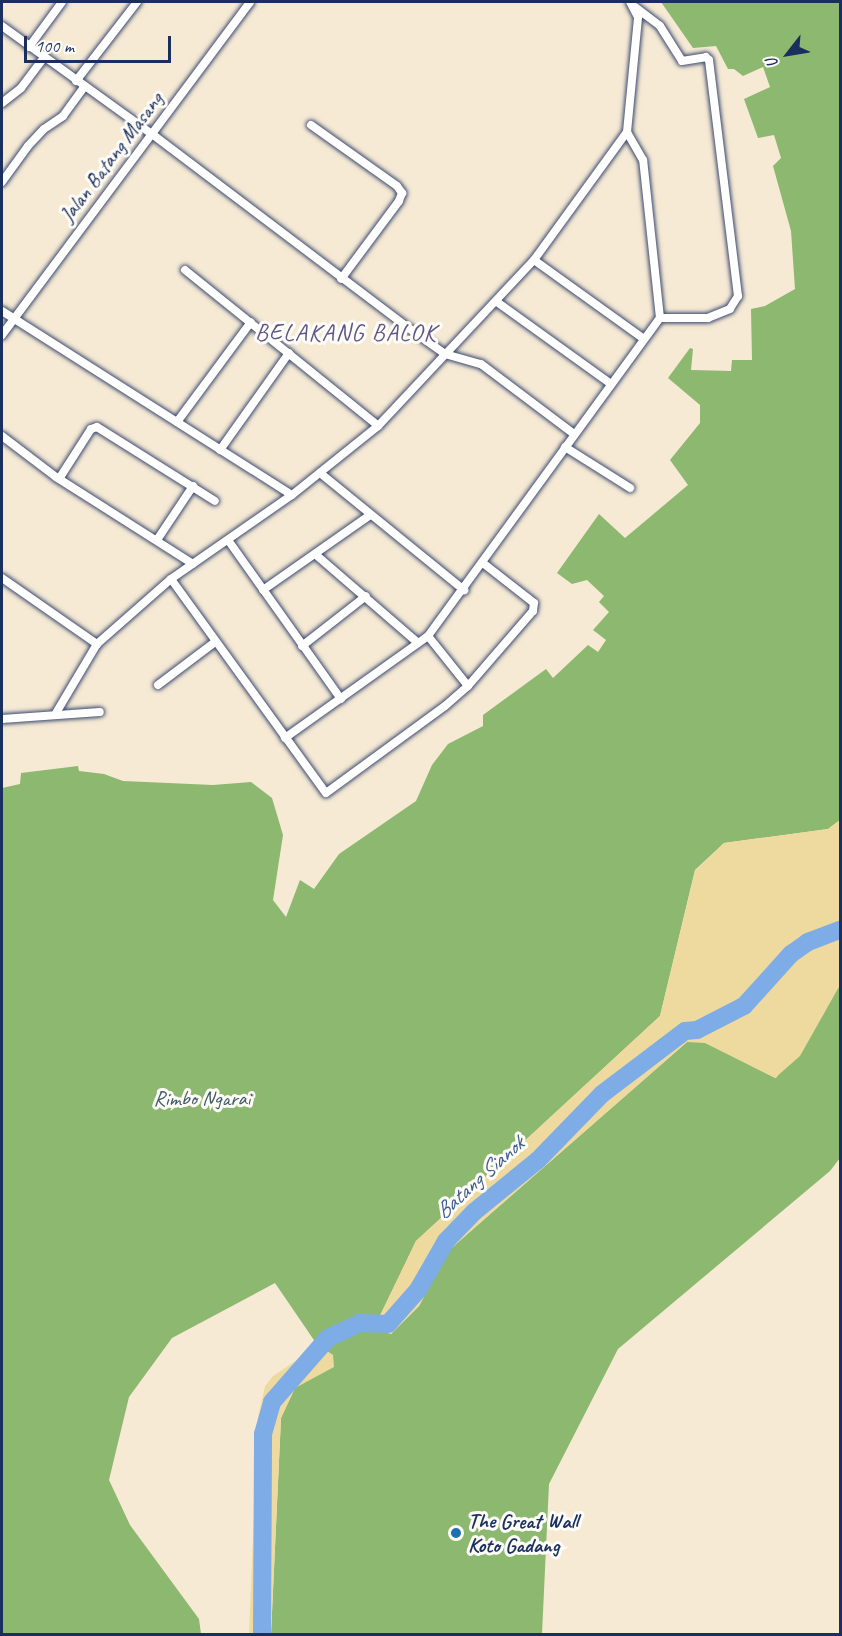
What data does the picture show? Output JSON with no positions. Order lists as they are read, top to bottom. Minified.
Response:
{"streets":{"street":["Jalan Batang Masang"]},"districts":["BELAKANG BALOK"],"water":["Batang Sianok"],"parks":["Rimbo Ngarai"],"places":["The Great Wall Koto Gadang"],"scale_bar":"100 m","north":"bottom left"}
